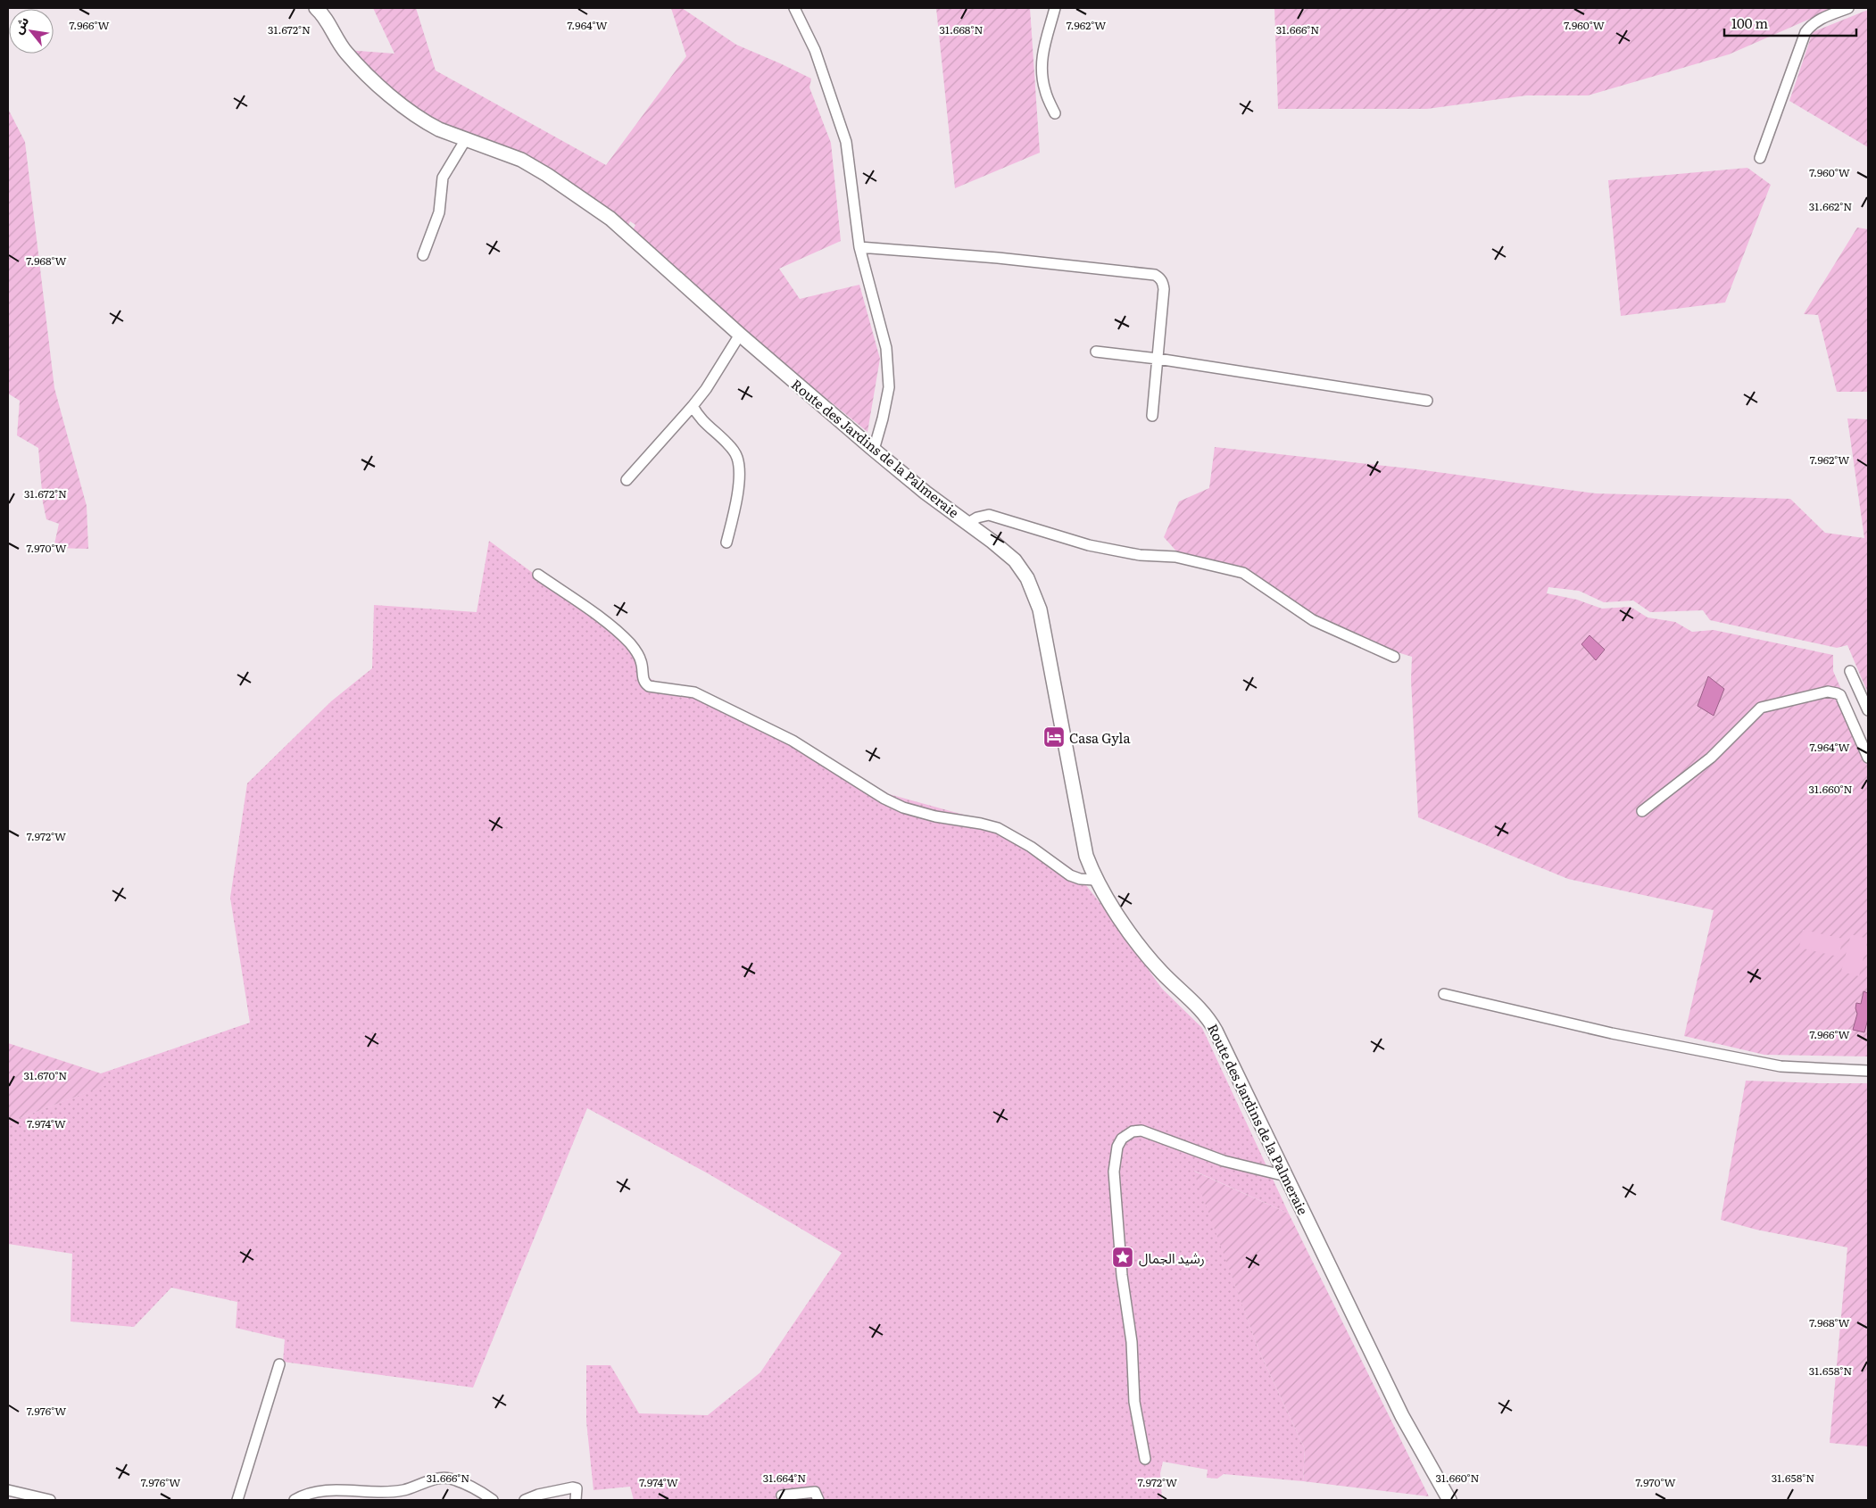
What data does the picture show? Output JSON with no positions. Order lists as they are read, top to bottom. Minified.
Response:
{"streets":{"street":["Route des Jardins de la Palmeraie"]},"places":{"hotel":["Casa Gyla"],"place":["رشيد الجمال"]},"scale_bar":"100 m","north":"top left","coordinates":["7.966°W","7.964°W","7.962°W","7.960°W","31.672°N","31.668°N","31.666°N","31.662°N","7.968°W","7.970°W","31.660°N","7.972°W","31.670°N","7.974°W","31.658°N","7.976°W","31.664°N"]}
